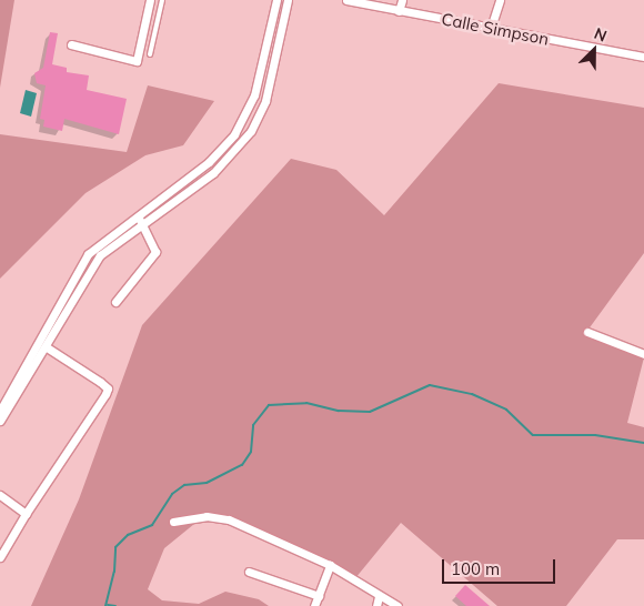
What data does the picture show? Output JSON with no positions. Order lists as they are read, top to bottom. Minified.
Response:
{"streets":{"street":["Calle Simpson"]},"scale_bar":"100 m","north":"top right"}
